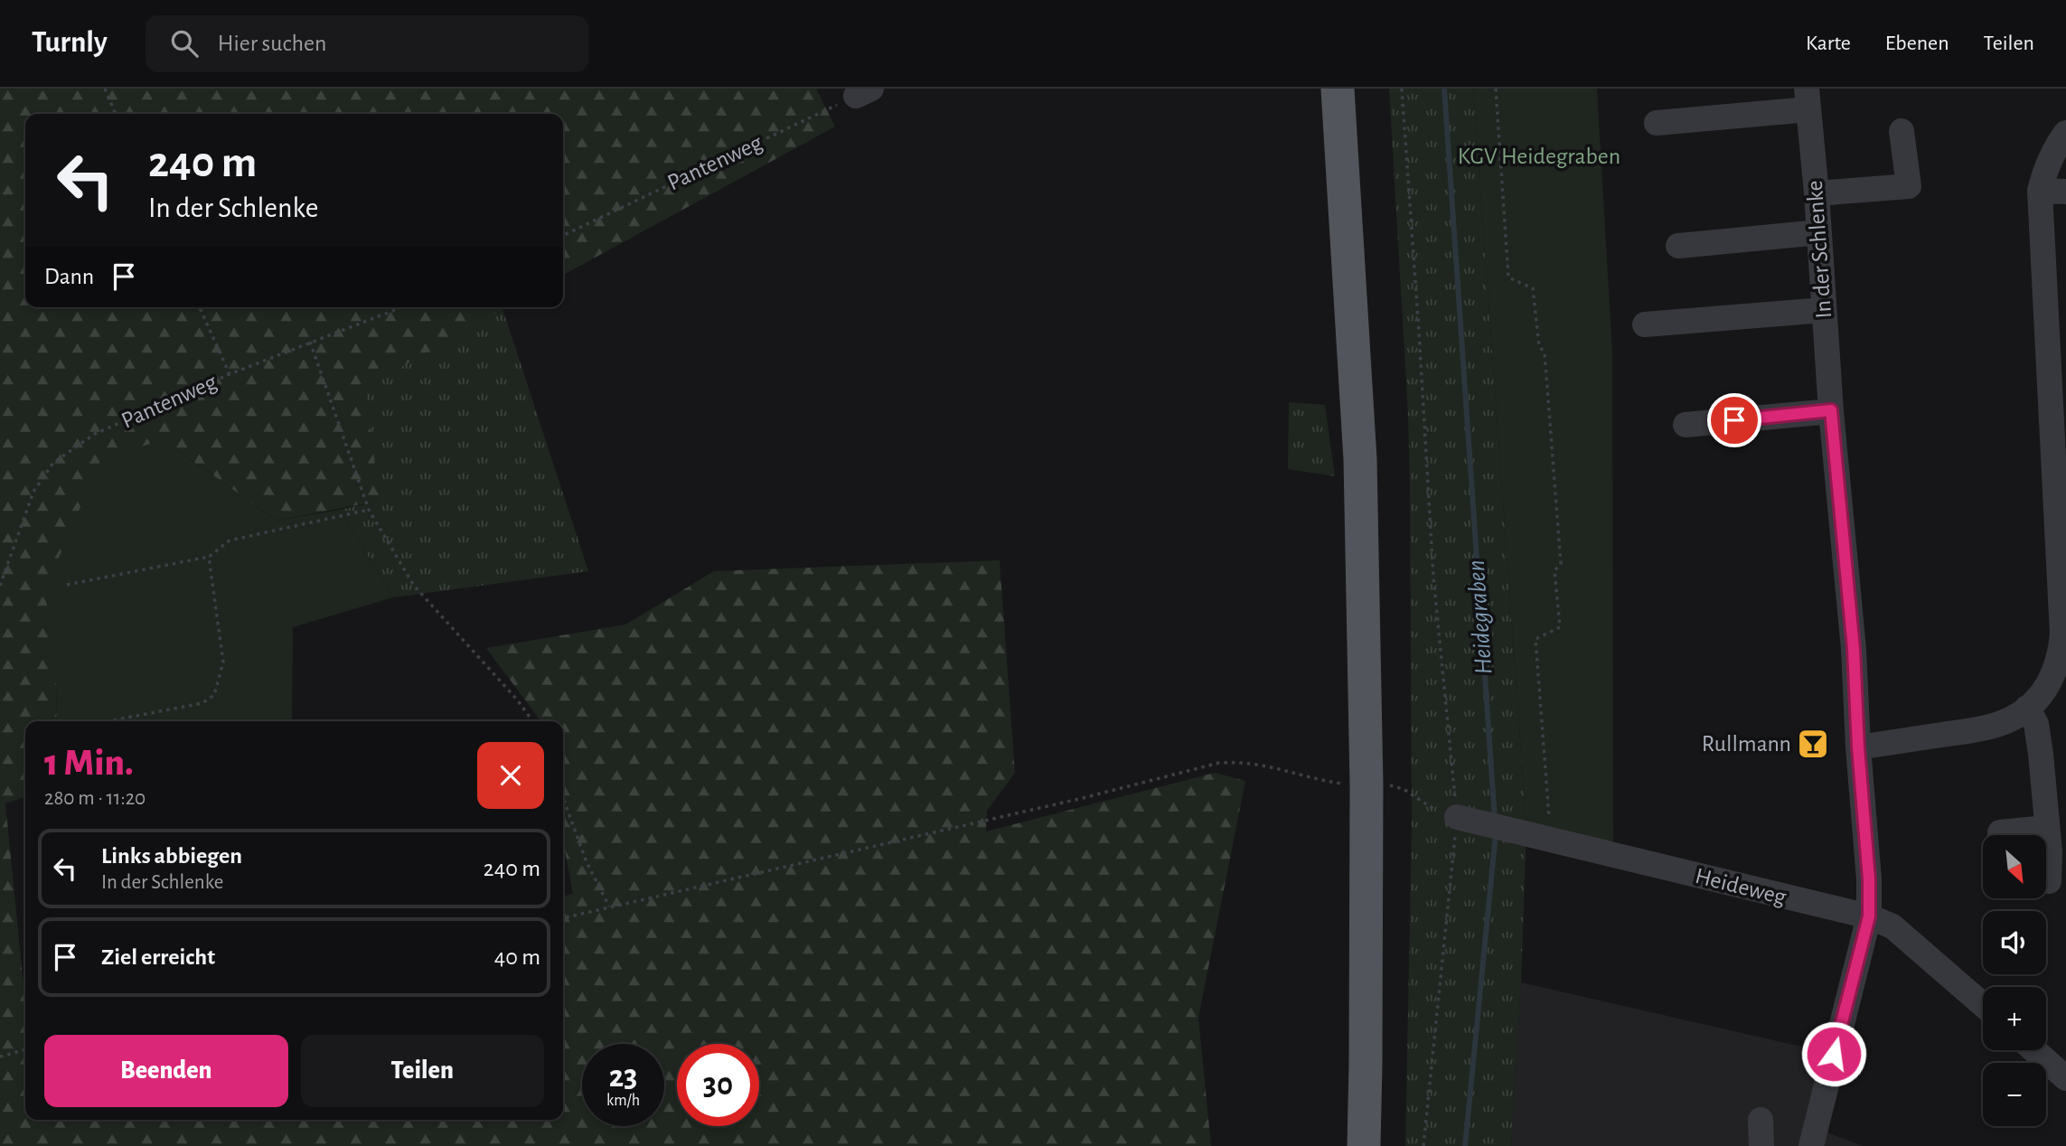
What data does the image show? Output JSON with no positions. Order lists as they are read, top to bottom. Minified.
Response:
{"streets":{"street":["In der Schlenke","Heideweg"],"path":["Pantenweg"]},"crossings":[["In der Schlenke","Heideweg"]],"water":["Heidegraben"],"parks":["KGV Heidegraben"],"places":{"bar":["Rullmann"]},"north":"bottom right","page":{"header":"Turnly","search":"Hier suchen","nav":["Karte","Ebenen","Teilen"],"turn":["240 m","In der Schlenke"],"then":"Dann","heading":["1 Min.","280 m · 11:20"],"list":[{"name":"Links abbiegen","note":"In der Schlenke","value":"240 m"},{"name":"Ziel erreicht","value":"40 m"}],"map_buttons":["+","−"],"buttons":["Beenden","Teilen"],"speed":"23 km/h","limit":"30"}}
